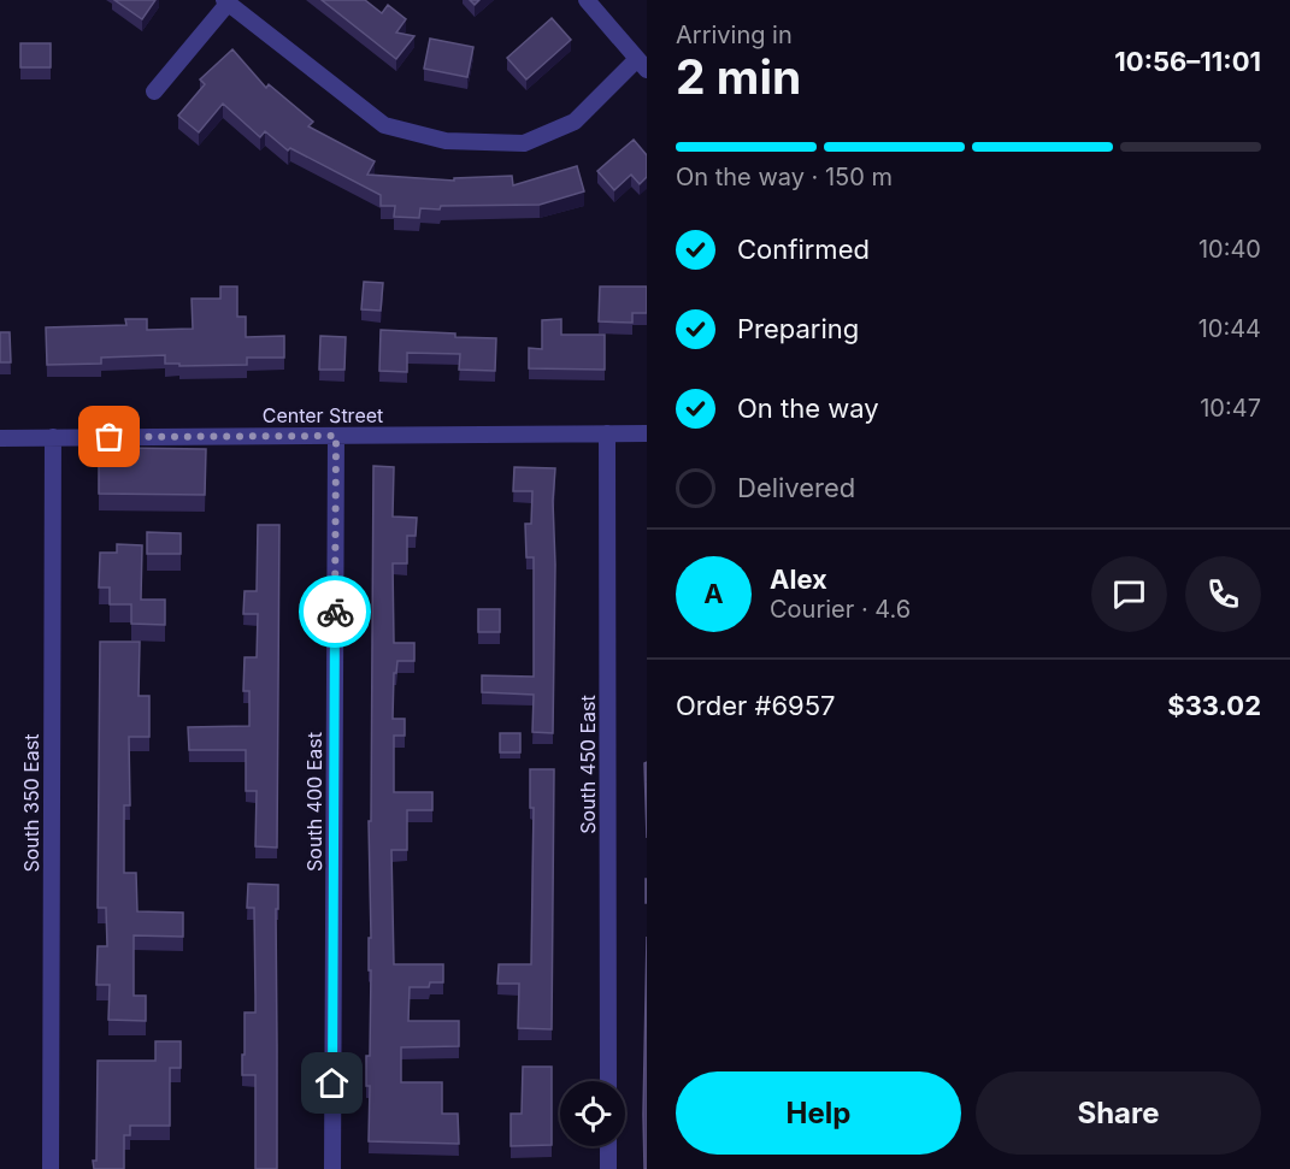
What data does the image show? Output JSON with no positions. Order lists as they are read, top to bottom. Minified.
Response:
{"streets":{"street":["Center Street","South 450 East","South 400 East","South 350 East"]},"crossings":[["Center Street","South 450 East"],["Center Street","South 400 East"],["Center Street","South 350 East"]],"page":{"heading":["2 min","Arriving in","10:56–11:01"],"panel":["Alex","Courier · 4.6","Order #6957","$33.02"],"bar":"On the way · 150 m","list":[["Confirmed","10:40"],["Preparing","10:44"],["On the way","10:47"],"Delivered"],"round":"A","buttons":["Help","Share"]}}
